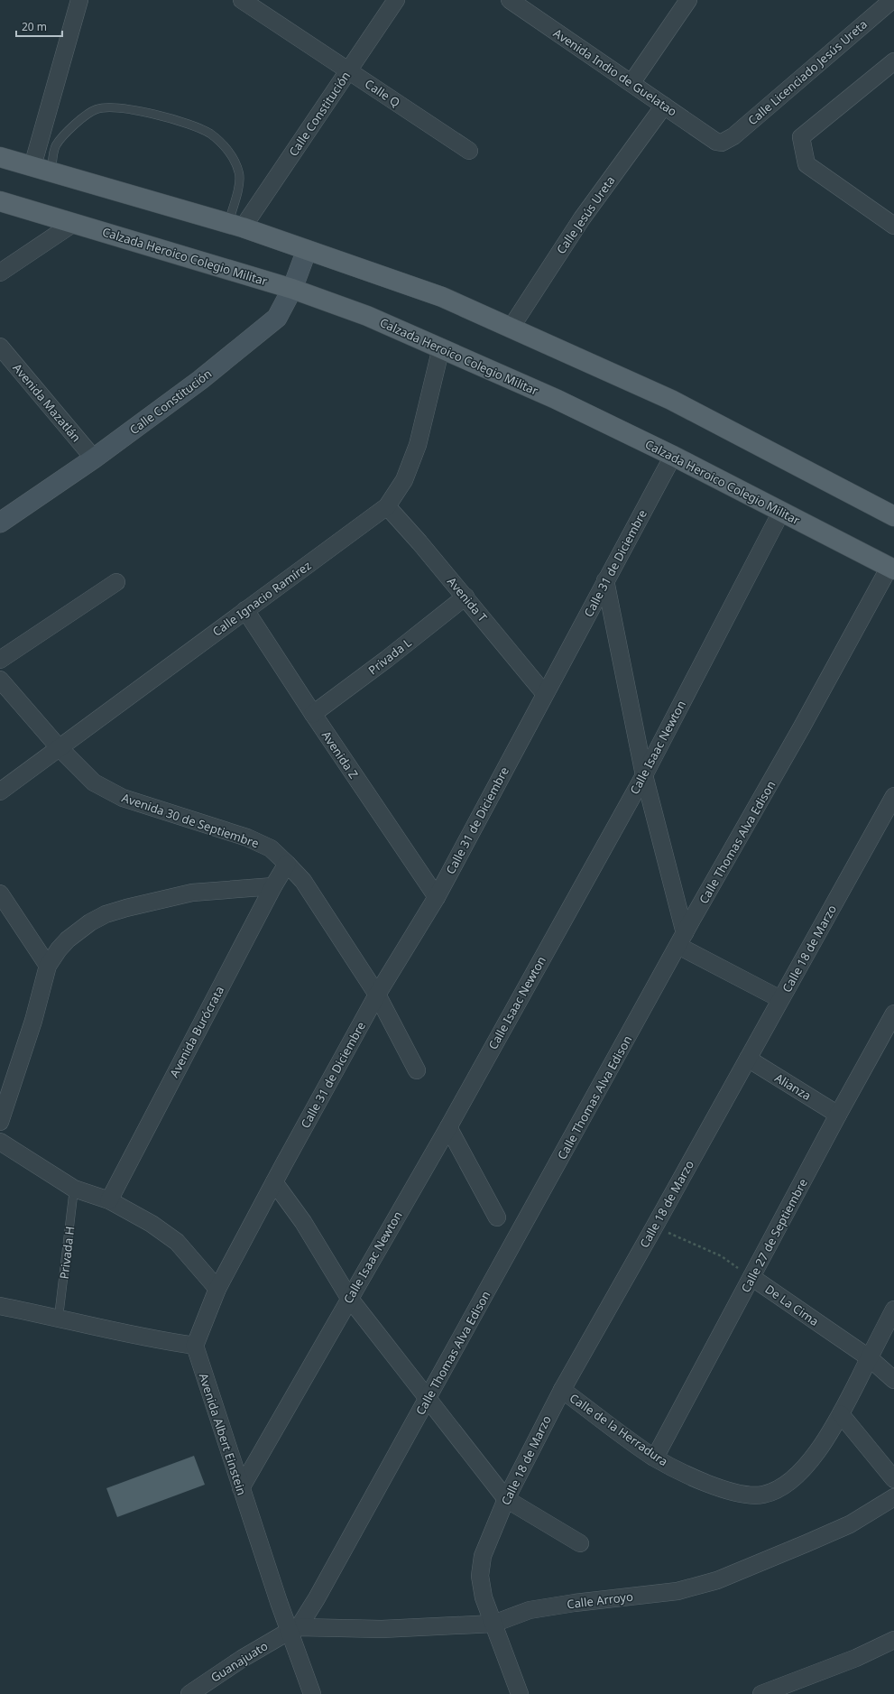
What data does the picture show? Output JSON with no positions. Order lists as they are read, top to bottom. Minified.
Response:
{"streets":{"main road":["Calzada Heroico Colegio Militar"],"street":["Avenida Indio de Guelatao","Calle Licenciado Jesús Ureta","Calle Q","Calle Constitución","Calle Jesús Ureta","Avenida Mazatlán","Calle 31 de Diciembre","Calle Ignacio Ramírez","Avenida T","Privada L","Calle Isaac Newton","Avenida Z","Avenida 30 de Septiembre","Calle Thomas Alva Edison","Calle 18 de Marzo","Avenida Burócrata","Alianza","Calle 27 de Septiembre","De La Cima","Calle de la Herradura","Avenida Albert Einstein","Calle Arroyo","Guanajuato"],"lane":["Privada H"]},"crossings":[["Avenida Indio de Guelatao","Calle Licenciado Jesús Ureta"],["Avenida Indio de Guelatao","Calle Jesús Ureta"],["Calle Q","Calle Constitución"],["Calle Constitución","Calzada Heroico Colegio Militar"],["Calle Constitución","Avenida Mazatlán"],["Calzada Heroico Colegio Militar","Calle 31 de Diciembre"],["Calzada Heroico Colegio Militar","Calle Ignacio Ramírez"],["Calzada Heroico Colegio Militar","Calle Isaac Newton"],["Calzada Heroico Colegio Militar","Calle Thomas Alva Edison"],["Calle 31 de Diciembre","Avenida T"],["Calle 31 de Diciembre","Avenida Z"],["Calle 31 de Diciembre","Avenida 30 de Septiembre"],["Calle Ignacio Ramírez","Avenida T"],["Calle Ignacio Ramírez","Avenida Z"],["Calle Ignacio Ramírez","Avenida 30 de Septiembre"],["Avenida T","Privada L"],["Privada L","Avenida Z"],["Calle Isaac Newton","Avenida Albert Einstein"],["Avenida 30 de Septiembre","Avenida Burócrata"],["Calle Thomas Alva Edison","Avenida Albert Einstein"],["Calle Thomas Alva Edison","Calle Arroyo"],["Calle Thomas Alva Edison","Guanajuato"],["Calle 18 de Marzo","Alianza"],["Calle 18 de Marzo","Calle de la Herradura"],["Calle 18 de Marzo","Calle Arroyo"],["Alianza","Calle 27 de Septiembre"],["Calle 27 de Septiembre","De La Cima"],["Calle 27 de Septiembre","Calle de la Herradura"],["De La Cima","Calle de la Herradura"],["Avenida Albert Einstein","Calle Arroyo"],["Avenida Albert Einstein","Guanajuato"],["Calle Arroyo","Guanajuato"]],"scale_bar":"20 m"}
